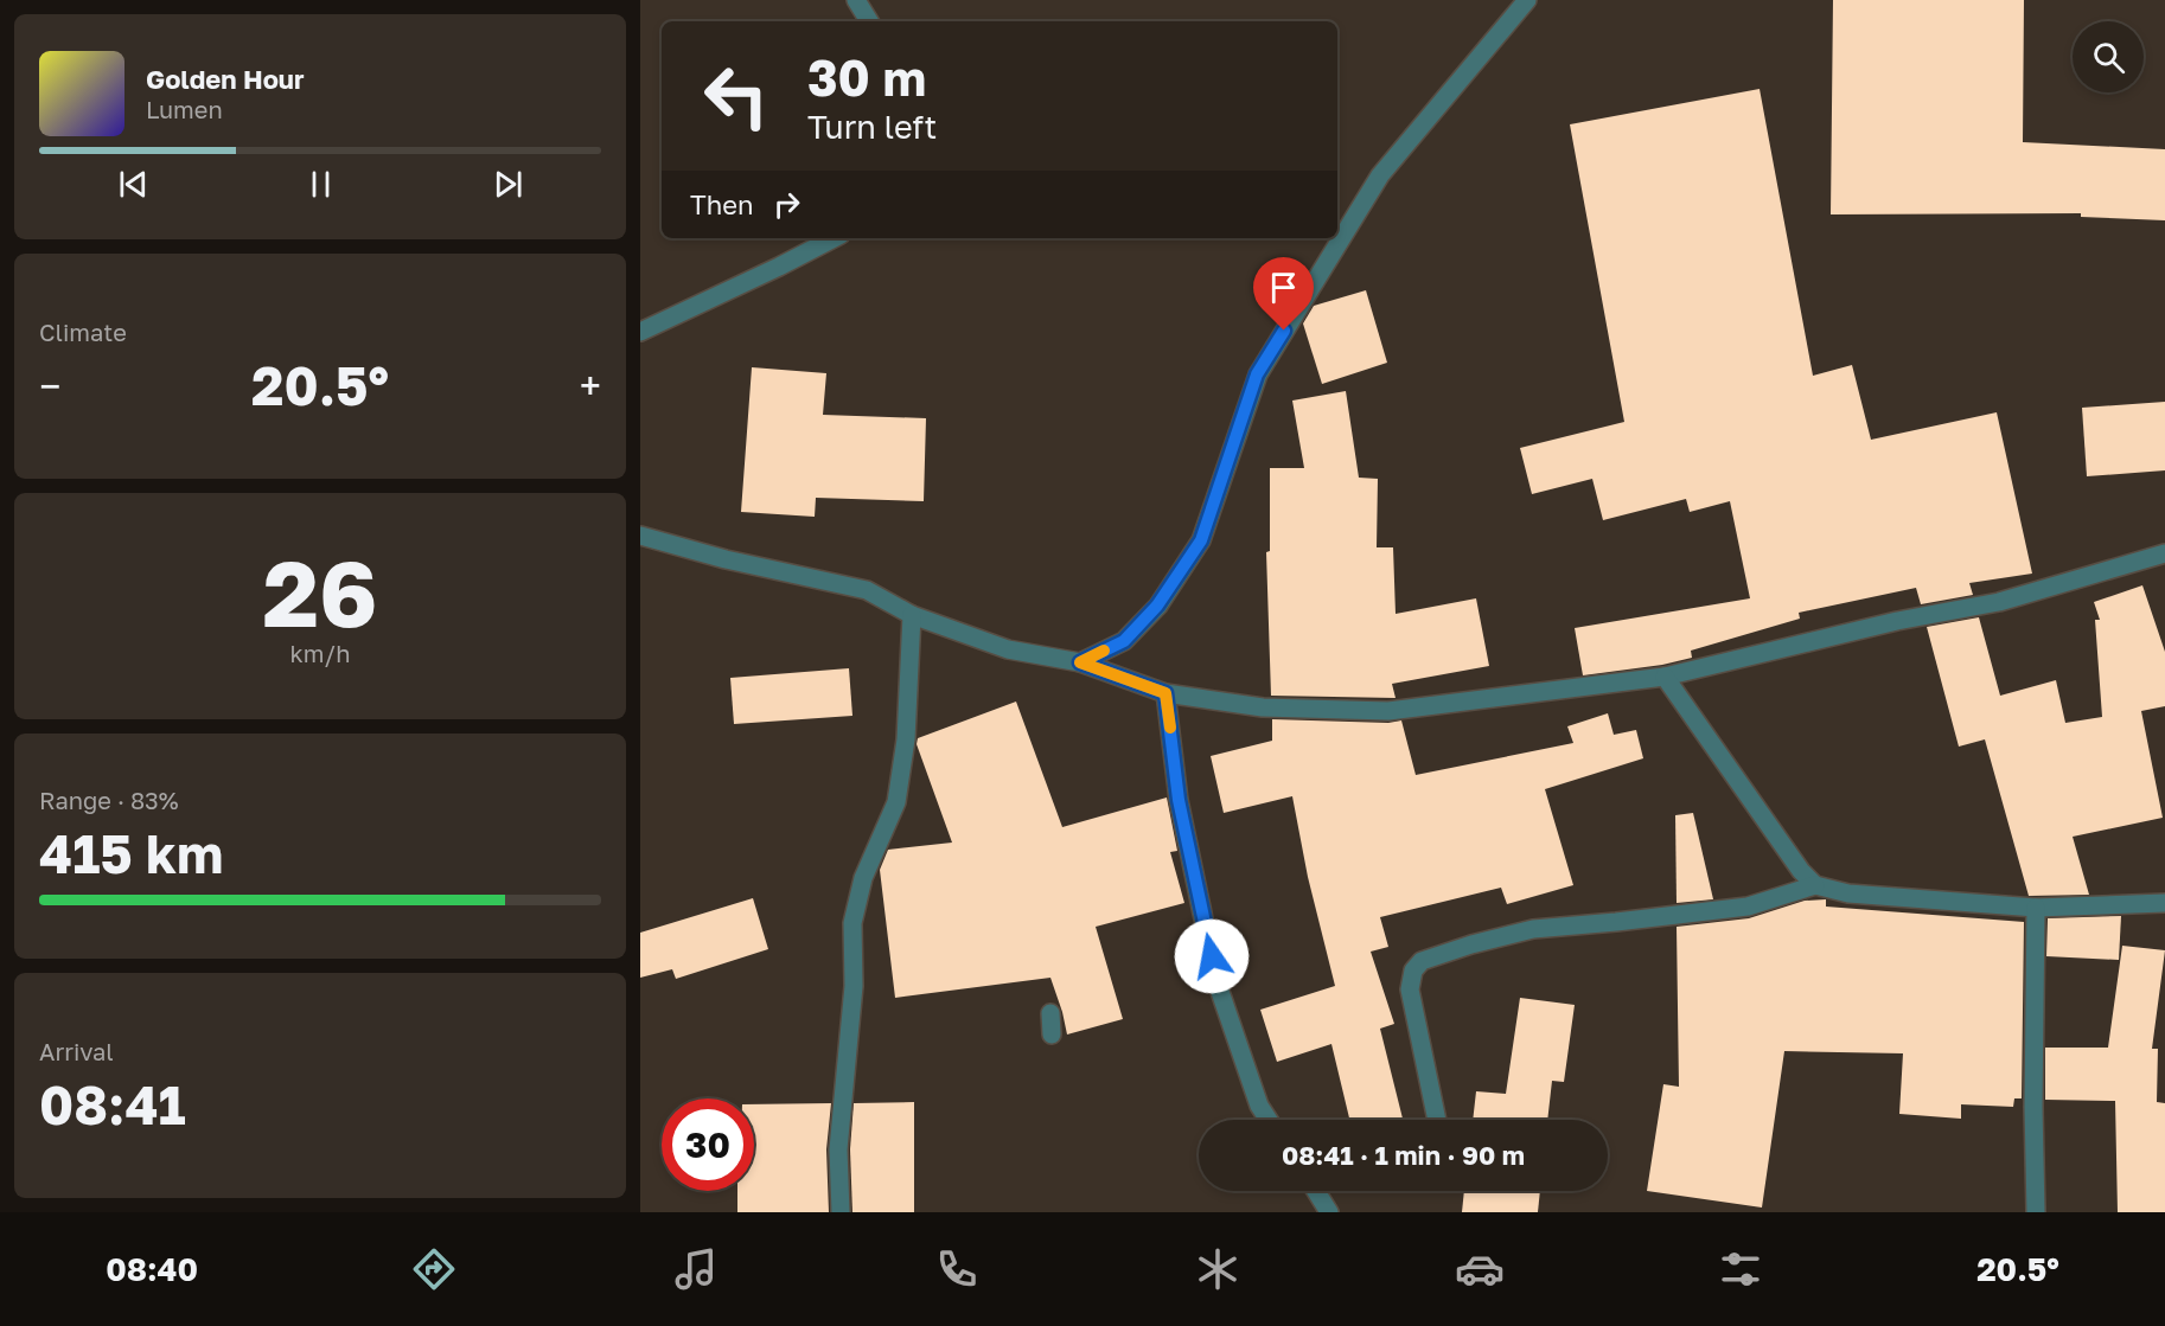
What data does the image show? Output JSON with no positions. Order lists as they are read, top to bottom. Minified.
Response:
{"page":{"turn":["30 m","Turn left"],"song":["Golden Hour","Lumen"],"then":"Then","tile":["Climate",["26","km/h"],["Range · 83%","415 km"],["Arrival","08:41"]],"heat":["−","20.5°","+"],"limit":"30","trip":"08:41 · 1 min · 90 m","tabs":["08:40","20.5°"]}}
